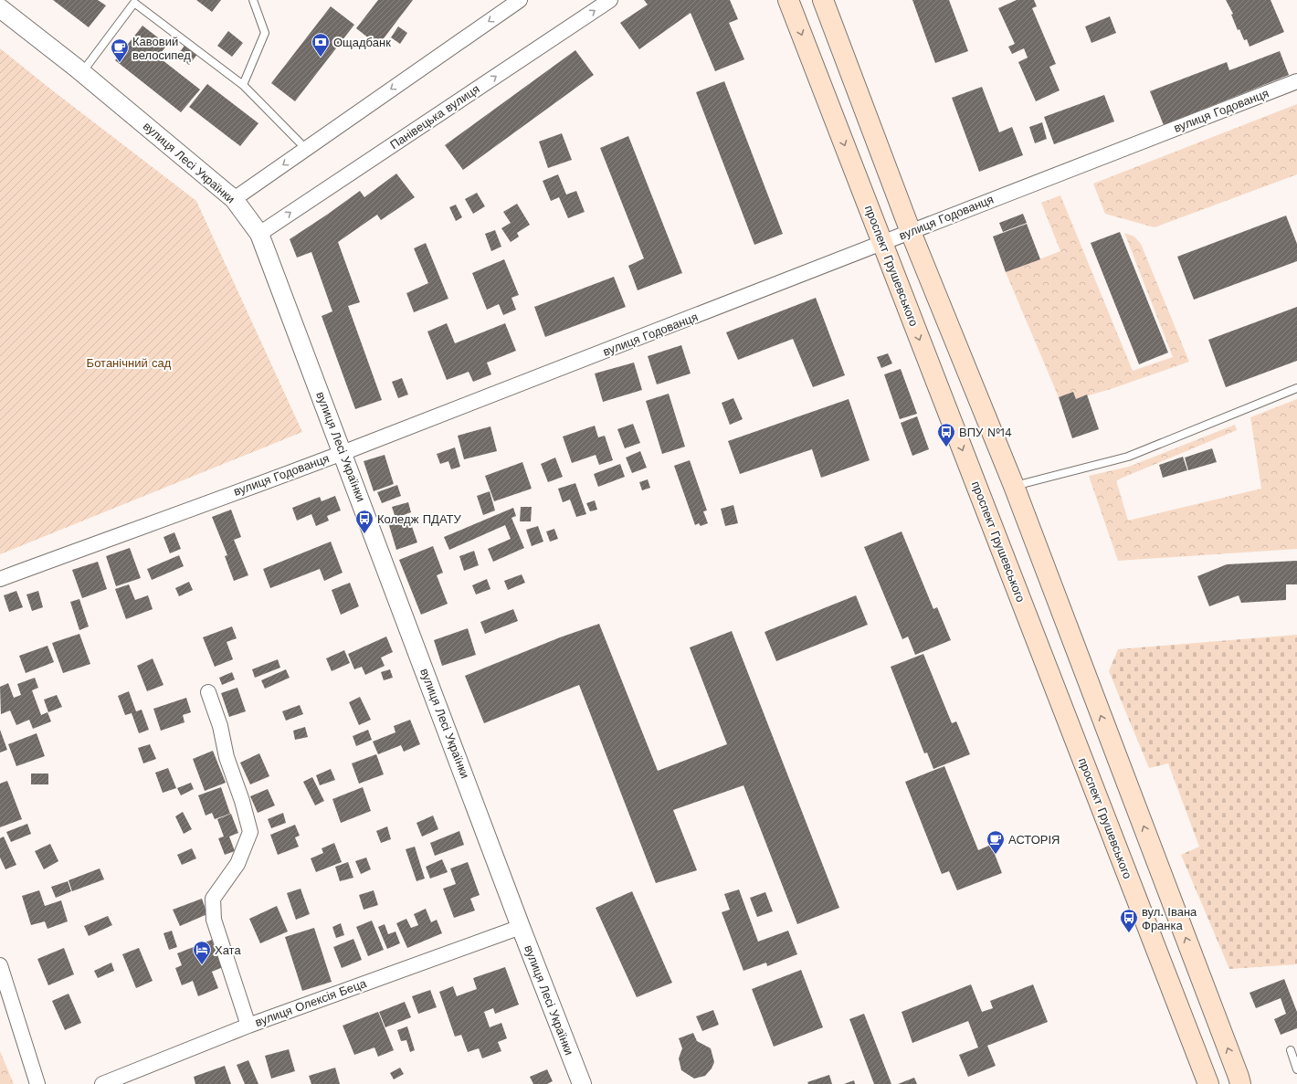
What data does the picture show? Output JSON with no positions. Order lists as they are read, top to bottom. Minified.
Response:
{"streets":{"main road":["проспект Грушевського"],"street":["вулиця Годованця","Панівецька вулиця","вулиця Лесі Українки","вулиця Олексія Беца"]},"crossings":[["вулиця Годованця","вулиця Лесі Українки"],["вулиця Годованця","проспект Грушевського"],["Панівецька вулиця","вулиця Лесі Українки"],["вулиця Лесі Українки","вулиця Олексія Беца"]],"parks":["Ботанічний сад"],"places":{"bank":["Ощадбанк"],"cafe":["Кавовий велосипед","АСТОРІЯ"],"bus stop":["ВПУ №14","Коледж ПДАТУ","вул. Івана Франка"],"hotel":["Хата"]}}
